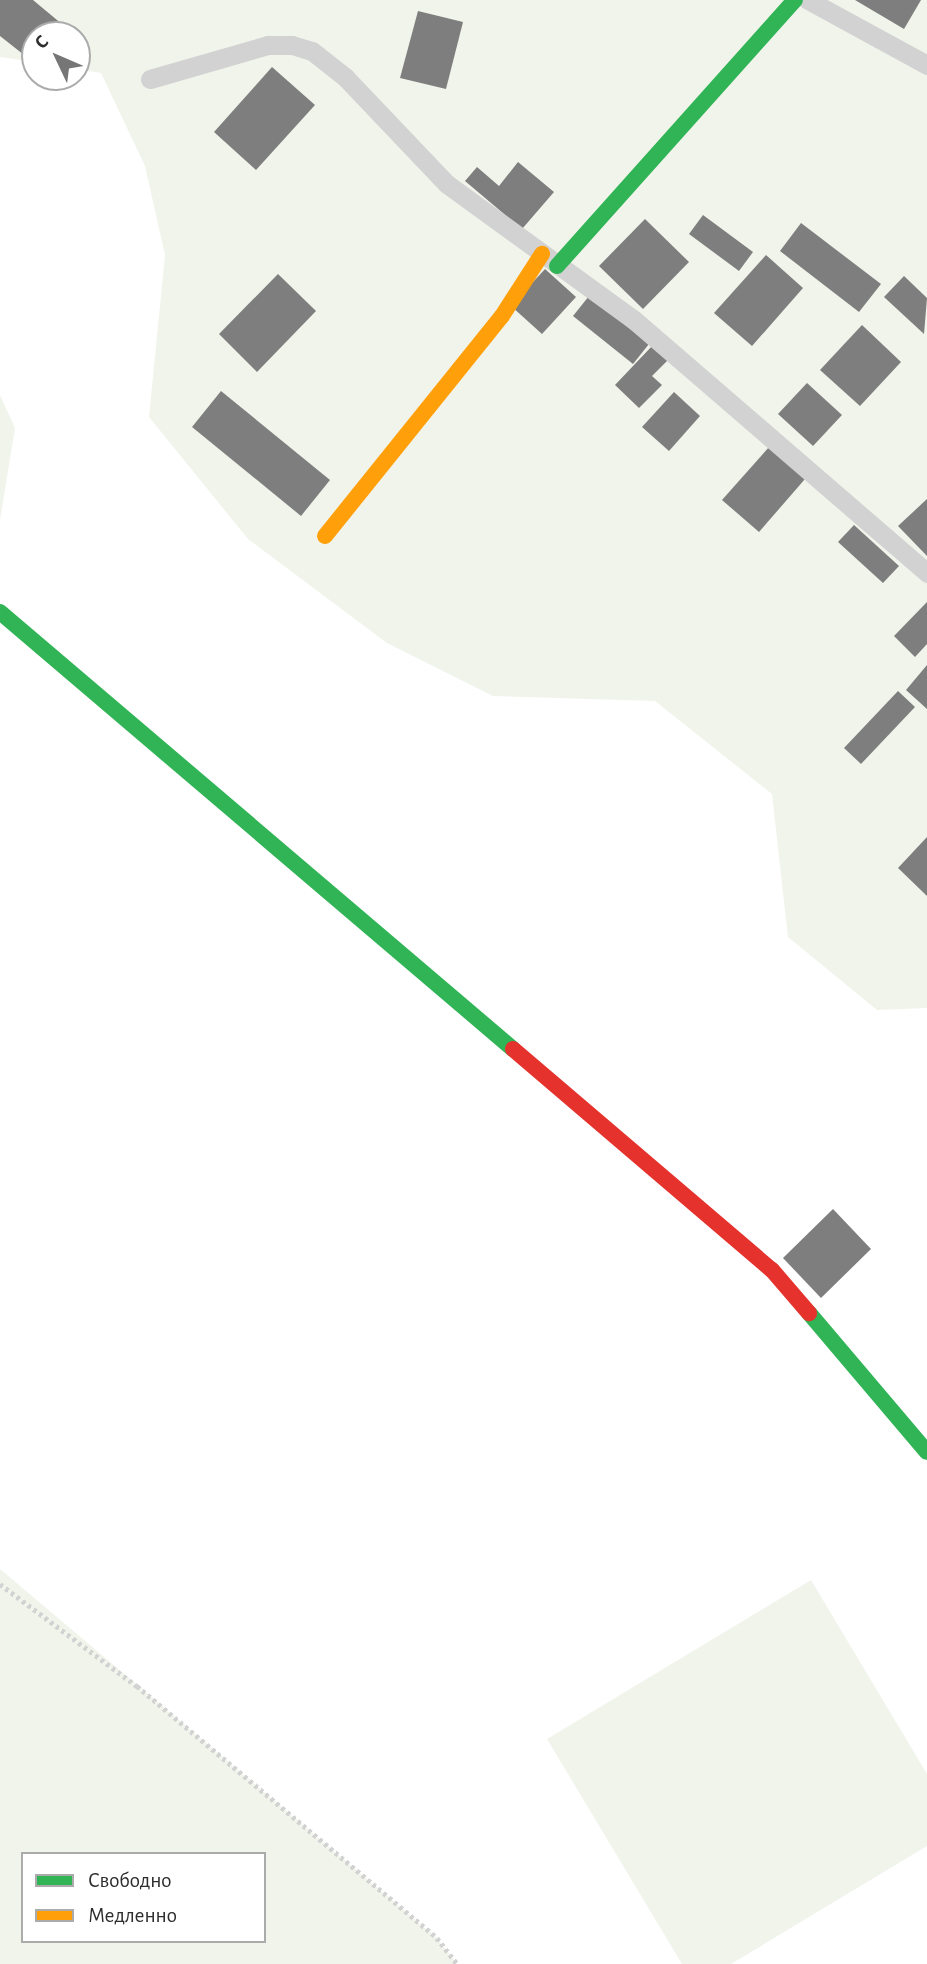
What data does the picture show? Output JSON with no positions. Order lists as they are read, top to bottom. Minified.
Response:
{"legend":["Свободно","Медленно"],"north":"top left"}
